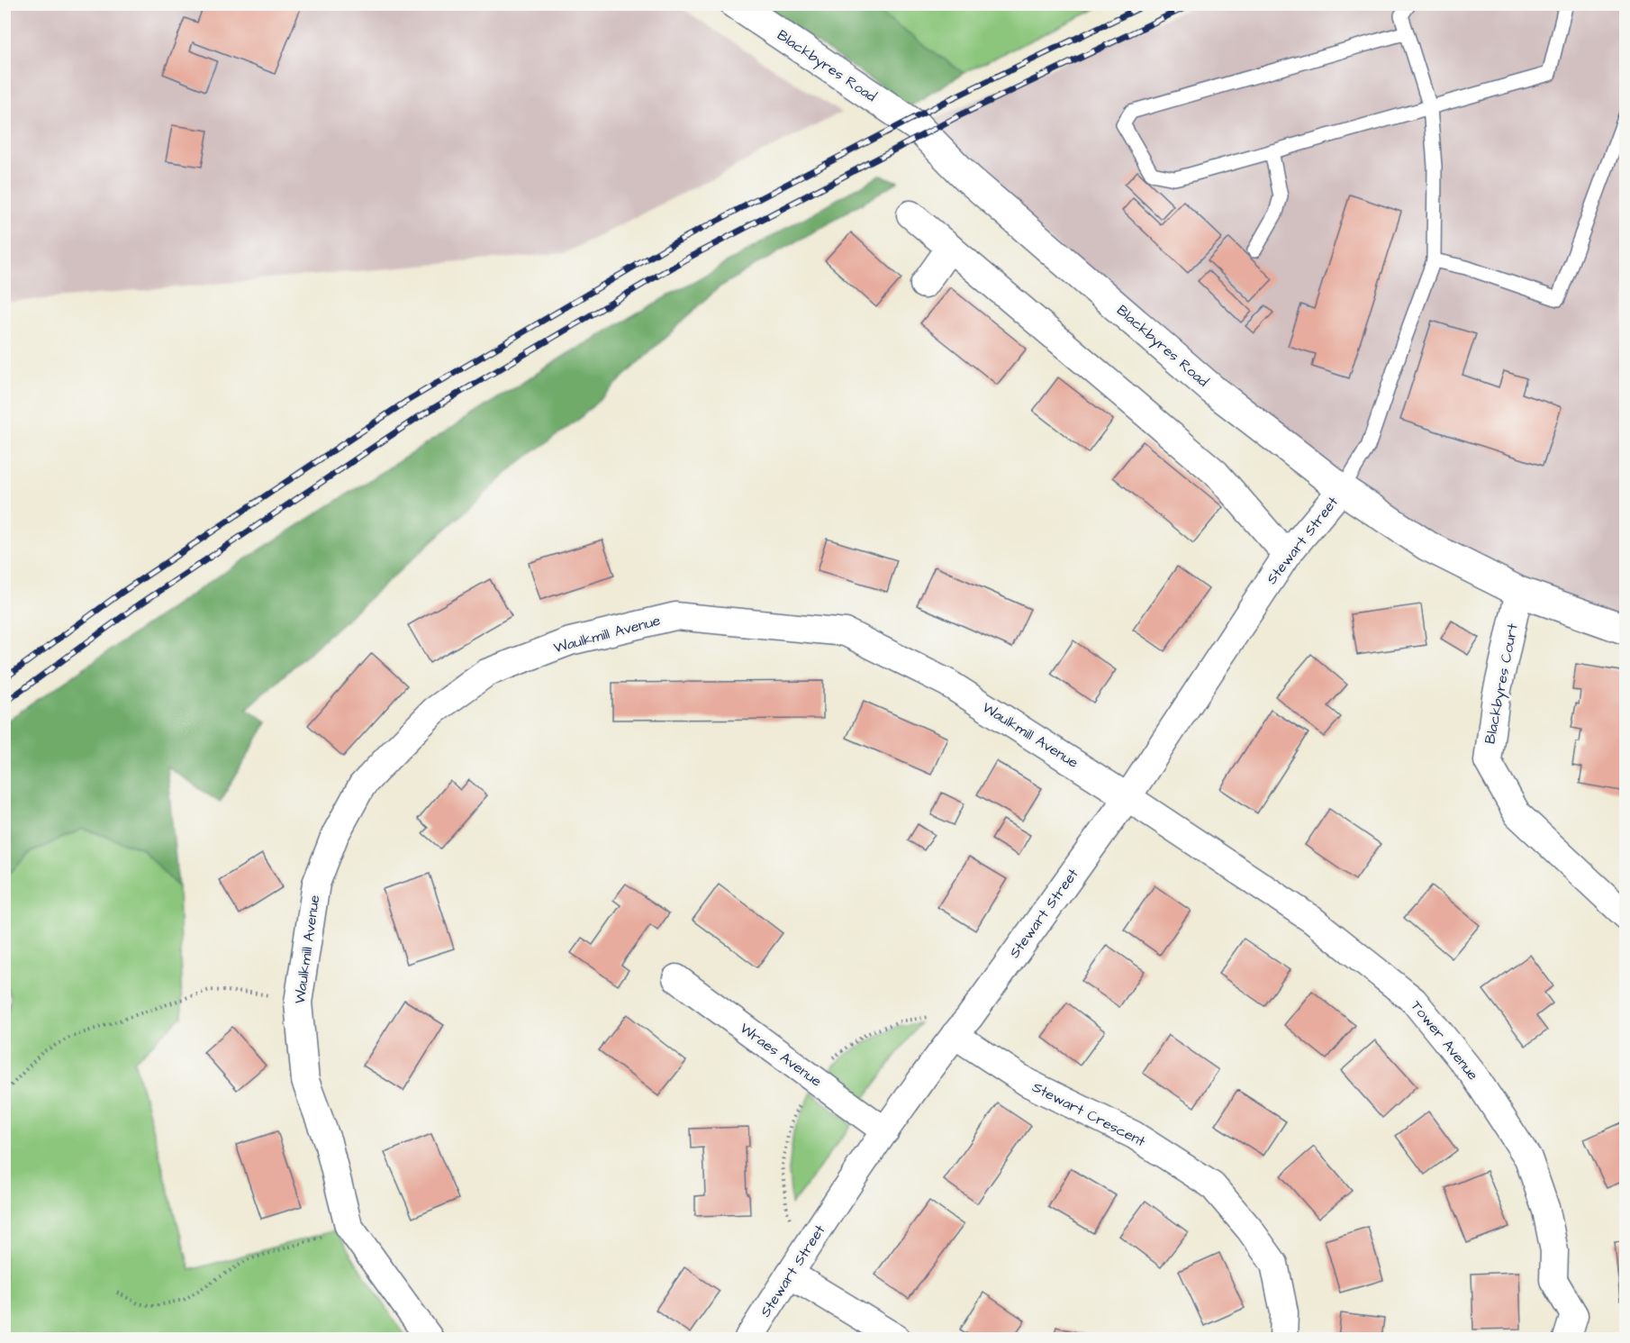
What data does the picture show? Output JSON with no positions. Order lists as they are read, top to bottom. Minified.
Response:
{"streets":{"street":["Blackbyres Road","Stewart Street","Waulkmill Avenue","Blackbyres Court","Tower Avenue","Wraes Avenue","Stewart Crescent"]},"crossings":[["Blackbyres Road","Stewart Street"],["Blackbyres Road","Blackbyres Court"],["Stewart Street","Waulkmill Avenue"],["Stewart Street","Tower Avenue"],["Stewart Street","Wraes Avenue"],["Stewart Street","Stewart Crescent"],["Waulkmill Avenue","Tower Avenue"]]}
